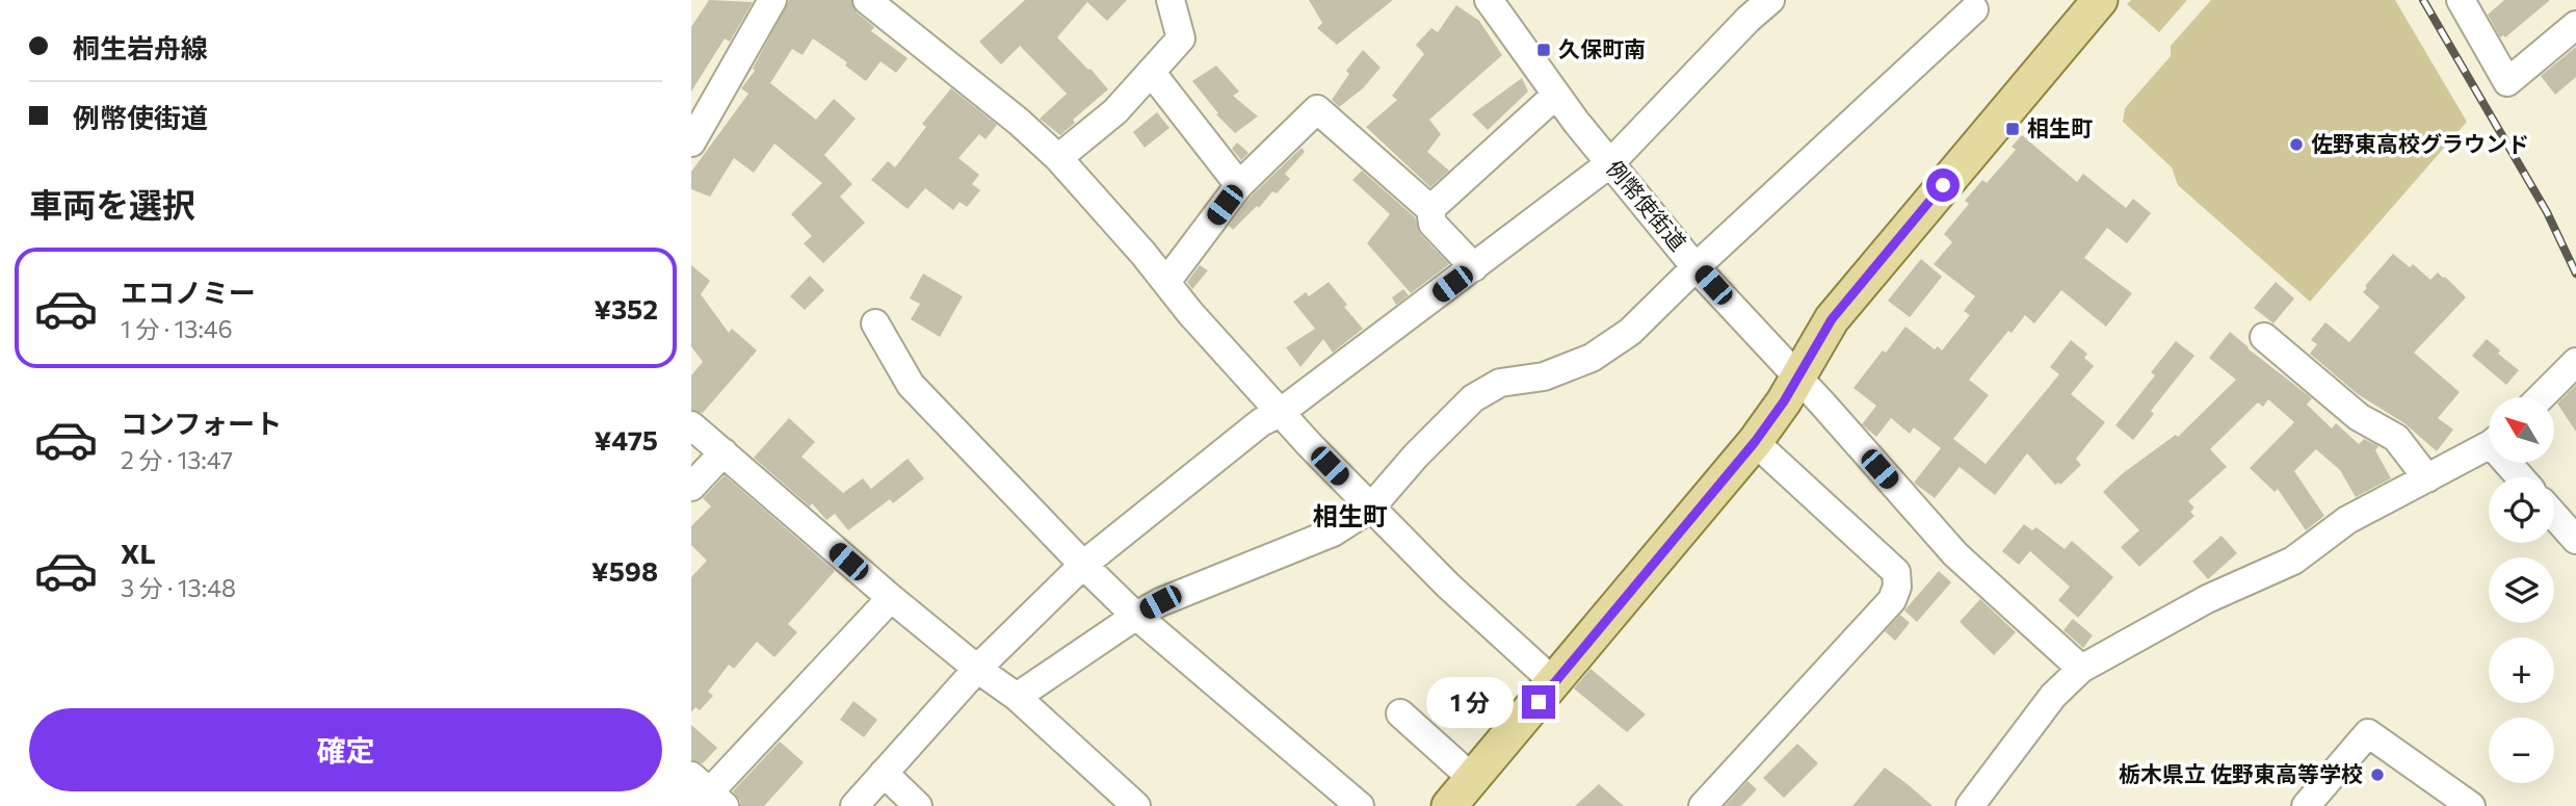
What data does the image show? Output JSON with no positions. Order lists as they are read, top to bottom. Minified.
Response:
{"streets":{"street":["例幣使街道"]},"districts":["相生町"],"places":{"transit":["久保町南","相生町"],"other":["佐野東高校グラウンド","栃木県立 佐野東高等学校"]},"north":"top left","page":{"banner":["桐生岩舟線","例幣使街道"],"heading":"車両を選択","list":[{"name":"エコノミー","note":"1 分 · 13:46","value":"¥352"},{"name":"コンフォート","note":"2 分 · 13:47","value":"¥475"},{"name":"XL","note":"3 分 · 13:48","value":"¥598"}],"map_buttons":["+","−"],"bubble":"1 分","buttons":"確定"}}
